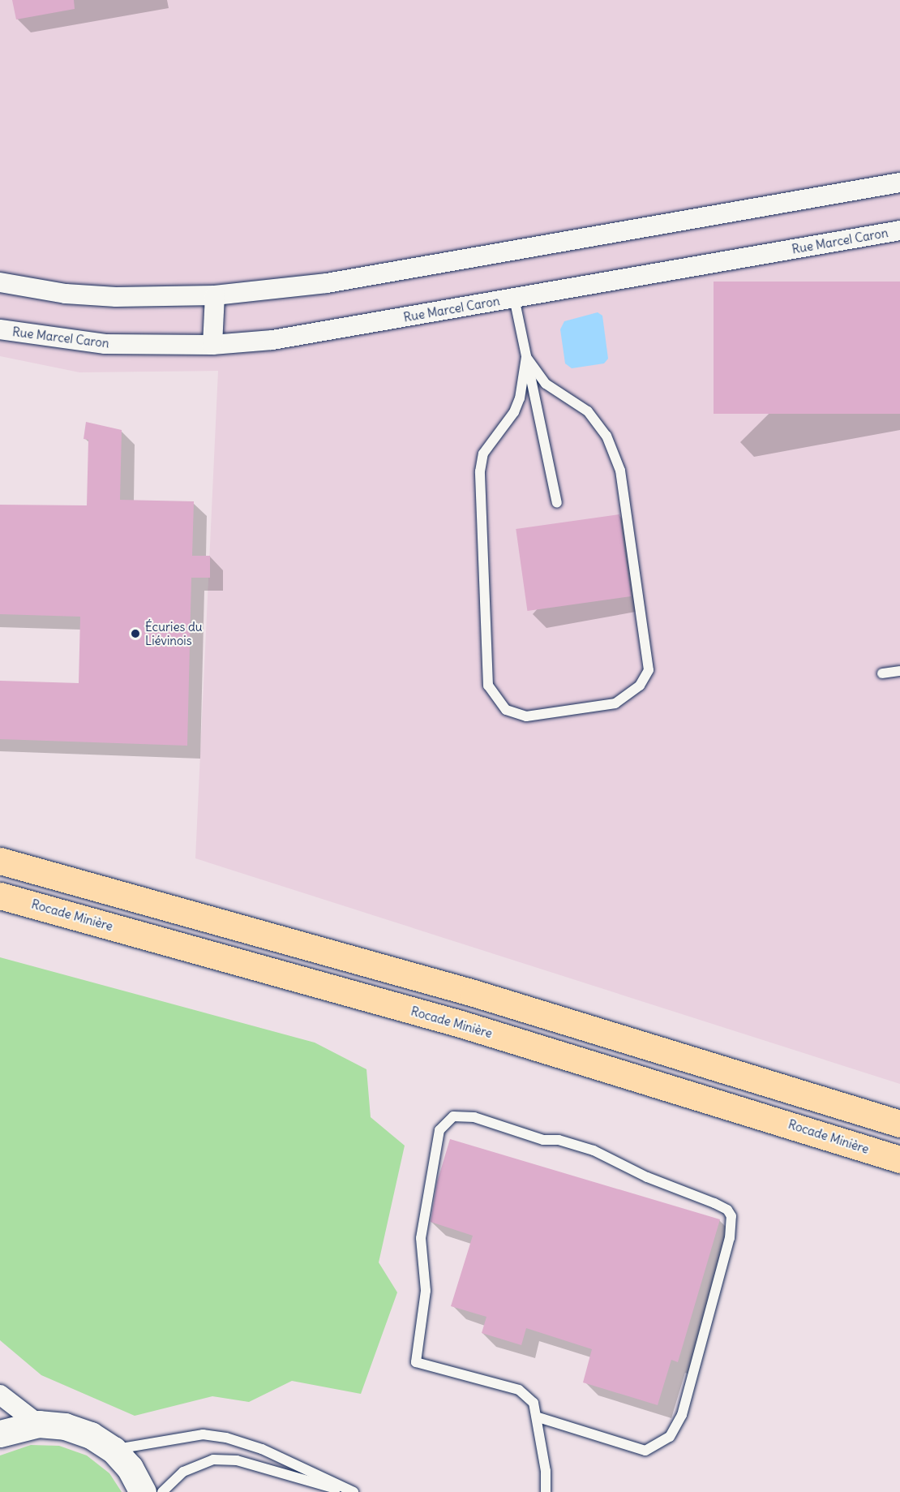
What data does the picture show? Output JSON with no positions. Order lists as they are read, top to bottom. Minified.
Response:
{"streets":{"highway":["Rocade Minière"],"street":["Rue Marcel Caron"]},"places":["Écuries du Liévinois"]}
